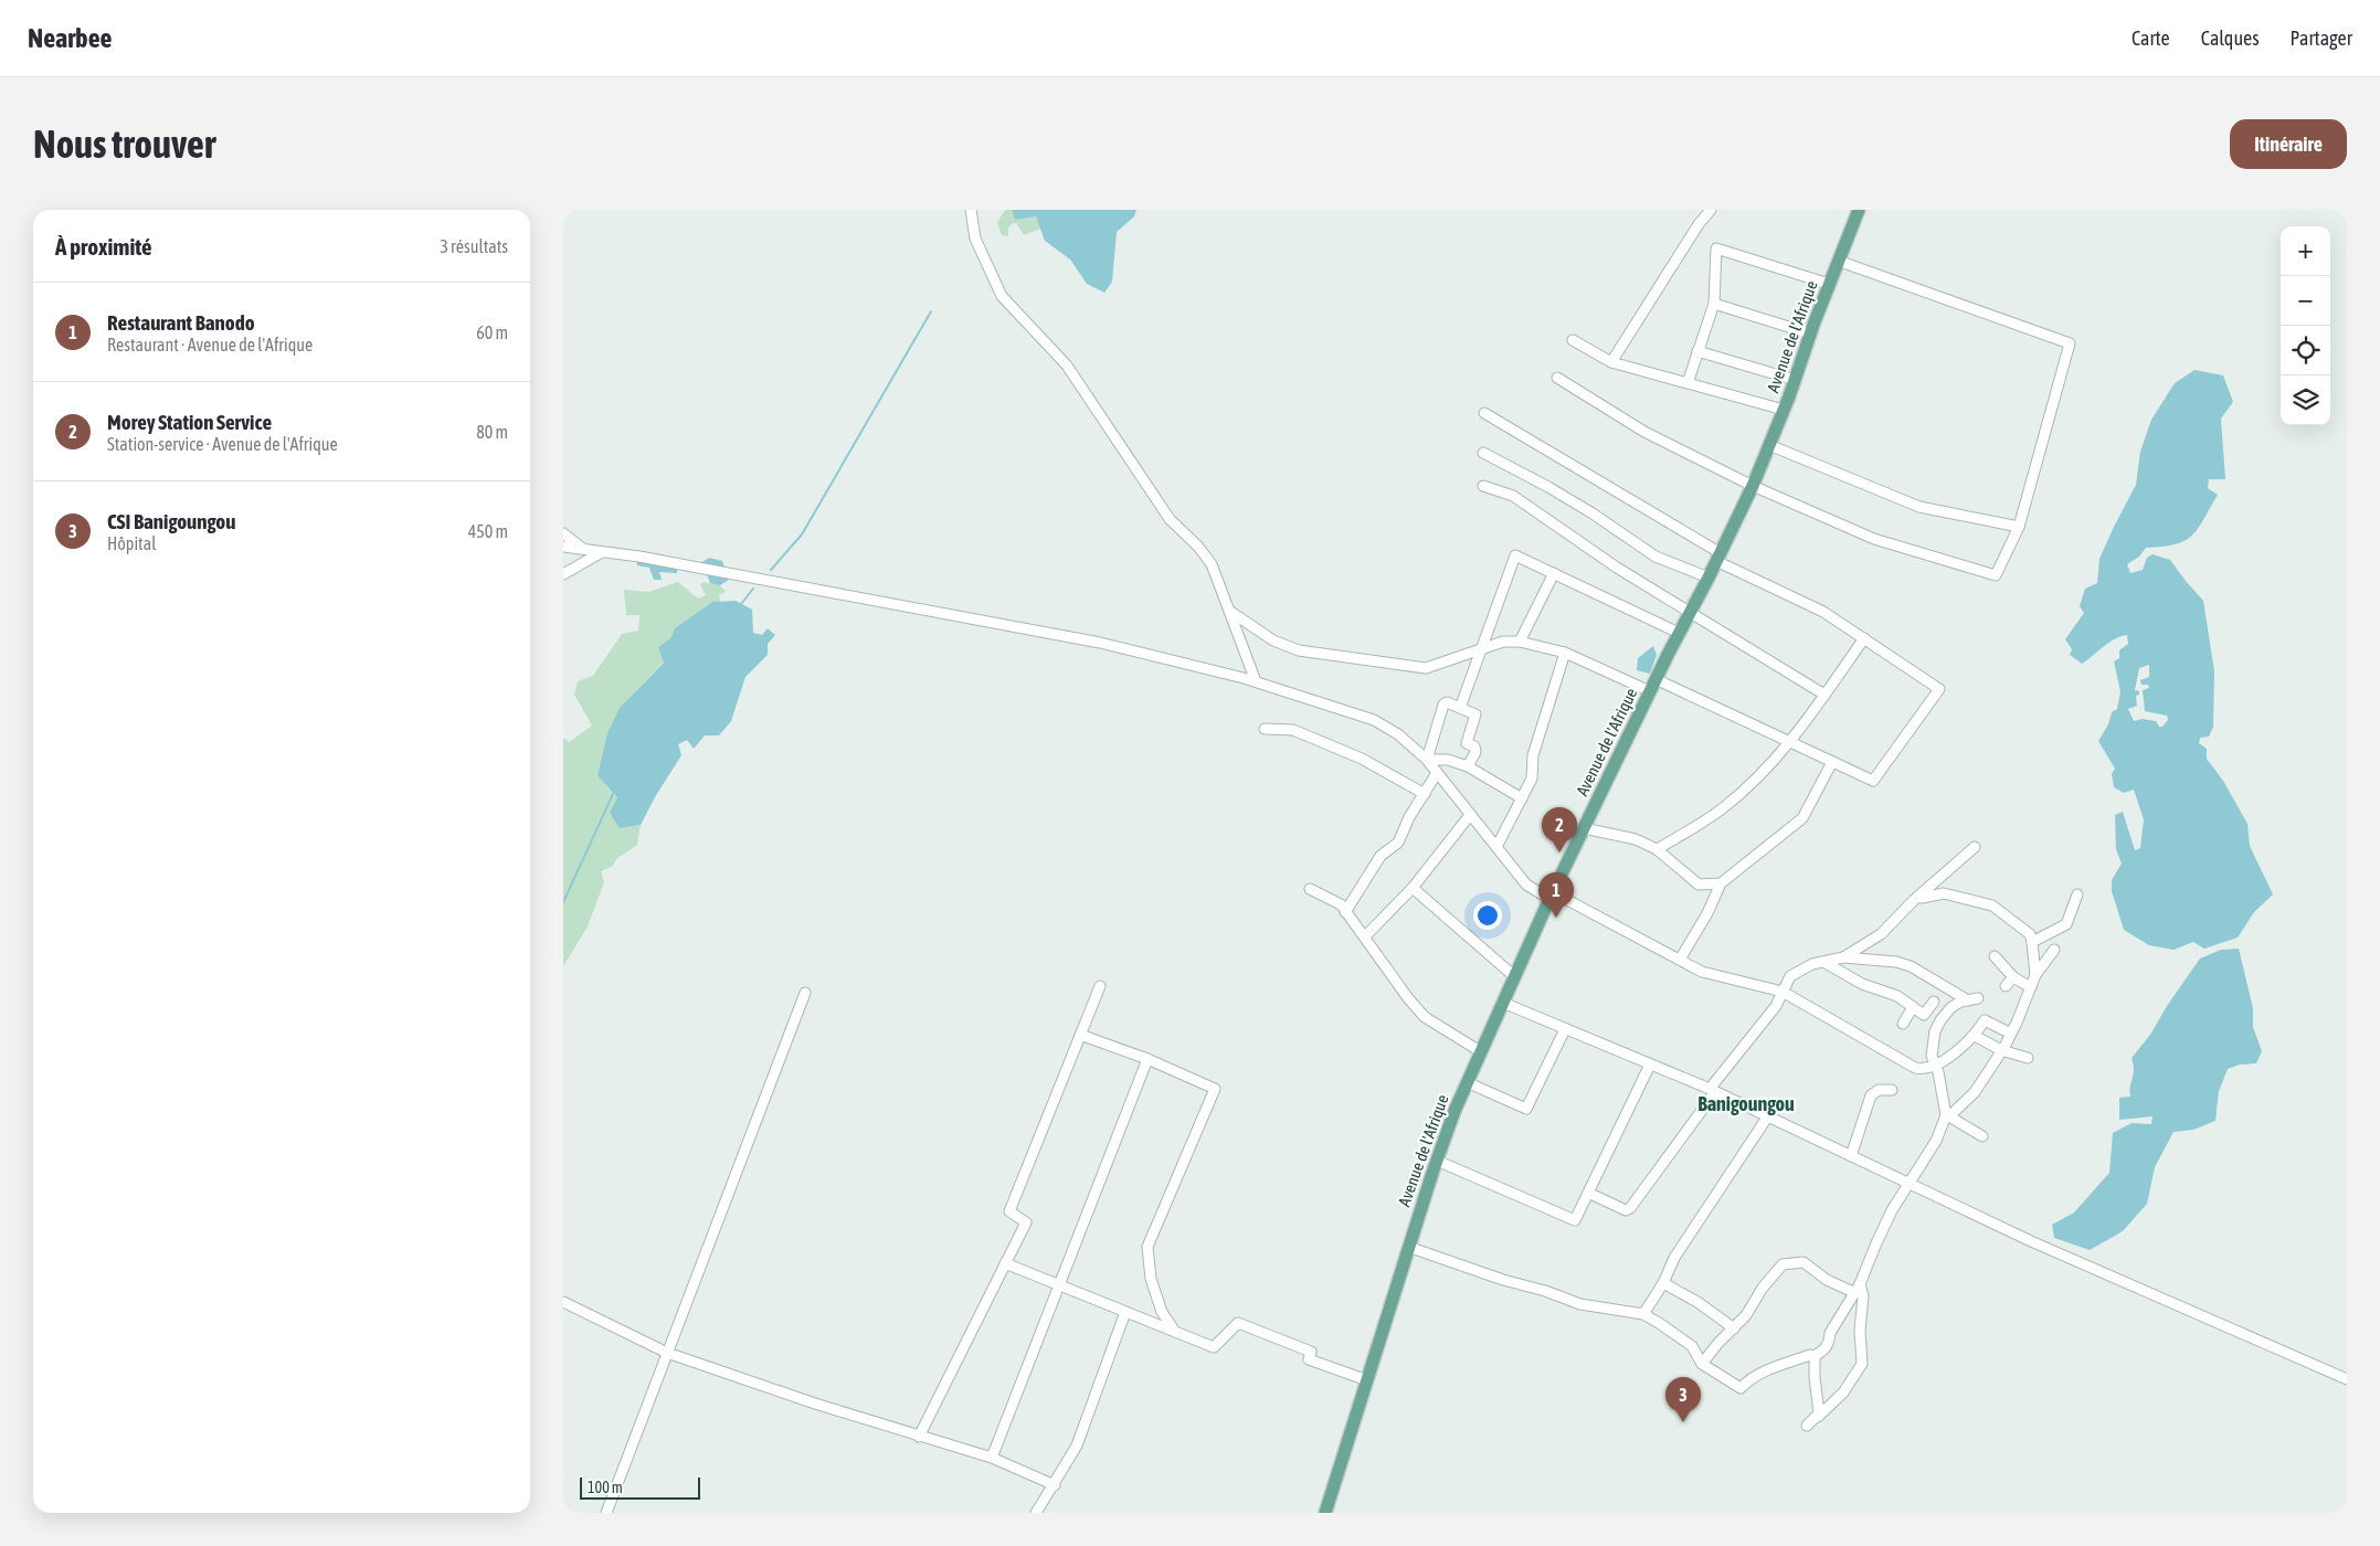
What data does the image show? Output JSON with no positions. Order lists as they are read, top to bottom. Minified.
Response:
{"streets":{"main road":["Avenue de l'Afrique"]},"districts":["Banigoungou"],"scale_bar":"100 m","page":{"header":"Nearbee","nav":["Carte","Calques","Partager"],"buttons":"Itinéraire","title":"Nous trouver","heading":["À proximité","3 résultats"],"map_buttons":["+","−"],"list":[{"mark":"1","name":"Restaurant Banodo","note":"Restaurant · Avenue de l'Afrique","value":"60 m"},{"mark":"2","name":"Morey Station Service","note":"Station-service · Avenue de l'Afrique","value":"80 m"},{"mark":"3","name":"CSI Banigoungou","note":"Hôpital","value":"450 m"}],"pins":["2","1","3"],"scale":"100 m"}}
